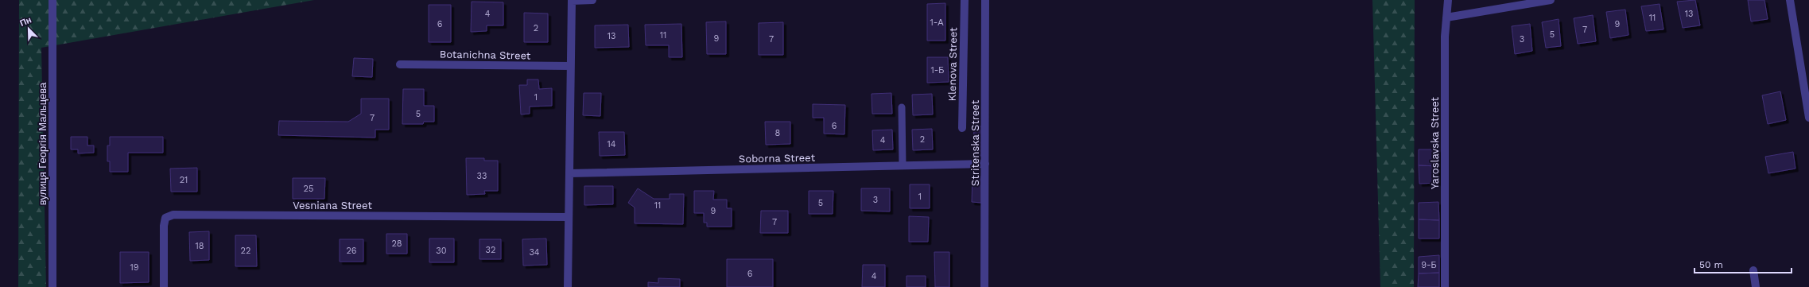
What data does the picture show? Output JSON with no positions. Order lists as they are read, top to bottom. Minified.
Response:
{"streets":{"street":["Botanichna Street","Klenova Street","Stritenska Street","Yaroslavska Street","вулиця Георгія Мальцева","Soborna Street","Vesniana Street"]},"crossings":[["Stritenska Street","Soborna Street"]],"house_numbers":["4","13","11","1-А","6","9","2","7","5","11","13","9","7","3","1-Б","1","5","7","6","8","2","4","14","33","21","25","1","3","5","11","9","7","28","18","32","22","26","30","34","9-Б","19","6","4"],"scale_bar":"50 m","north":"top left"}
